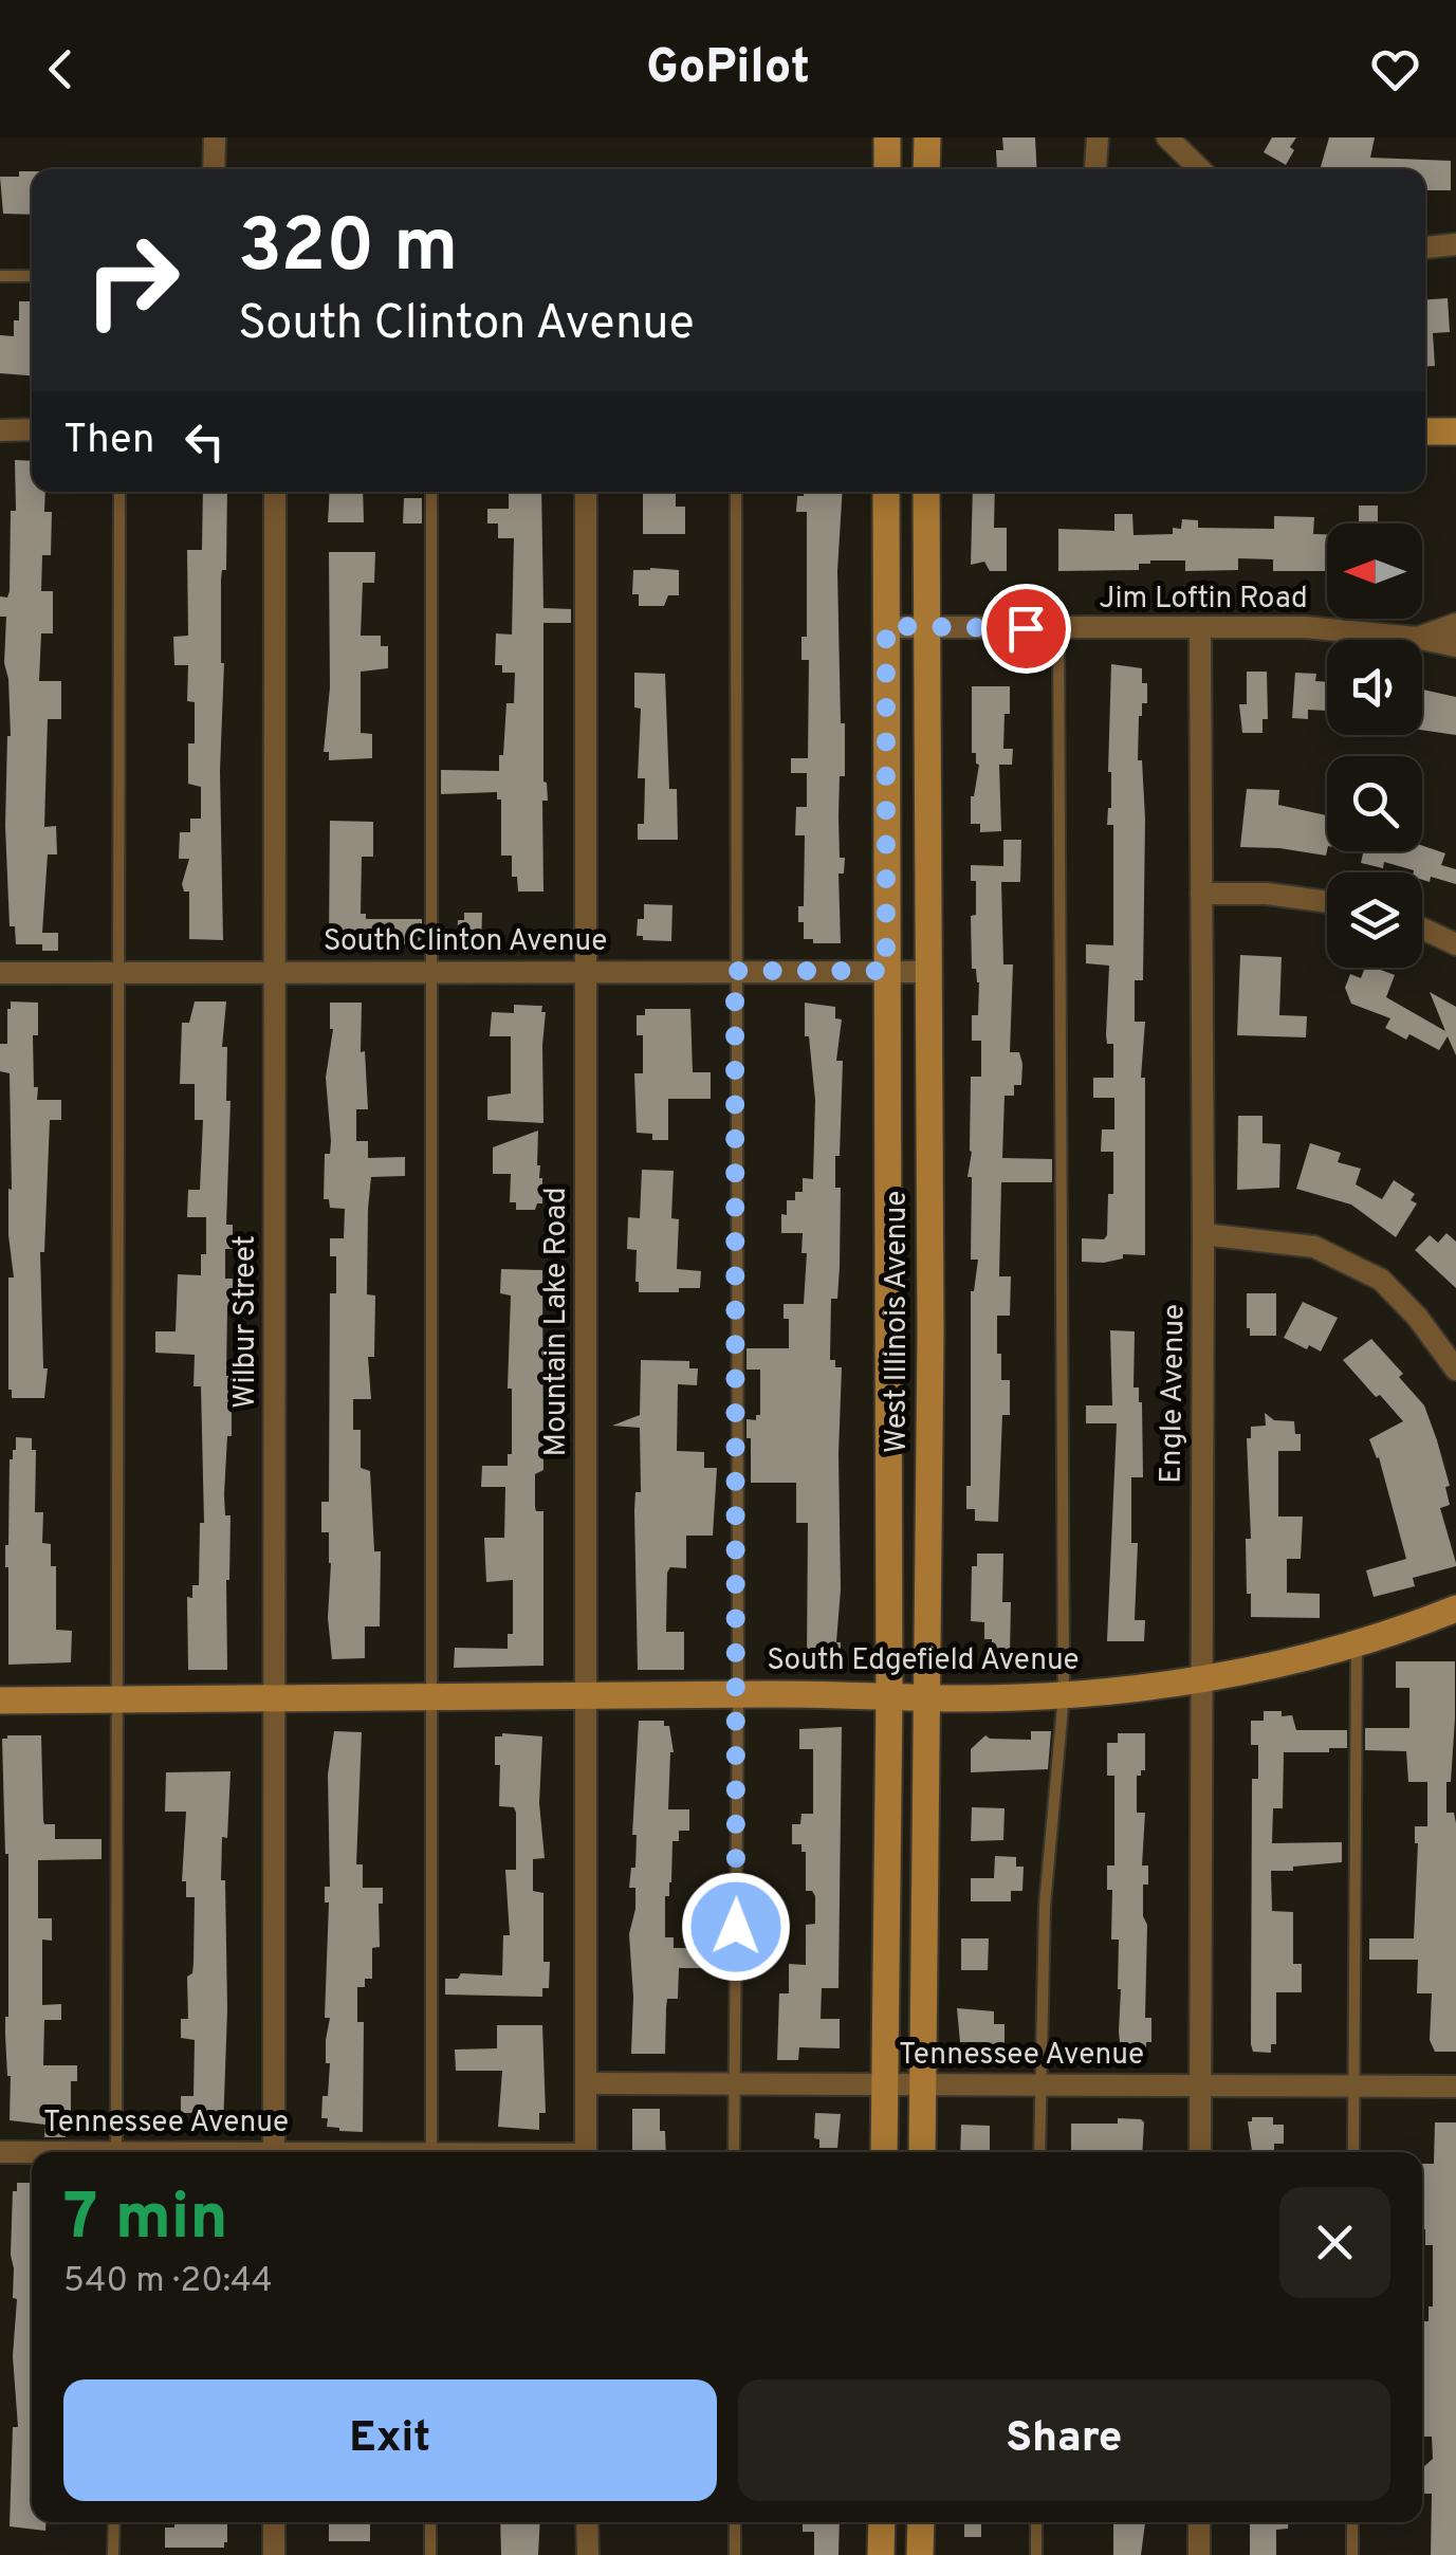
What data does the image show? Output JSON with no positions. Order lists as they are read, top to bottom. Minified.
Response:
{"streets":{"main road":["West Illinois Avenue","South Edgefield Avenue"],"street":["Jim Loftin Road","South Clinton Avenue","Wilbur Street","Mountain Lake Road","Engle Avenue","Tennessee Avenue"]},"crossings":[["Jim Loftin Road","West Illinois Avenue"],["Jim Loftin Road","Engle Avenue"],["South Clinton Avenue","Wilbur Street"],["South Clinton Avenue","Mountain Lake Road"],["South Clinton Avenue","West Illinois Avenue"],["Wilbur Street","South Edgefield Avenue"],["Mountain Lake Road","South Edgefield Avenue"],["Mountain Lake Road","Tennessee Avenue"],["West Illinois Avenue","South Edgefield Avenue"],["West Illinois Avenue","Tennessee Avenue"],["Engle Avenue","South Edgefield Avenue"],["Engle Avenue","Tennessee Avenue"]],"north":"left","page":{"header":"GoPilot","turn":["320 m","South Clinton Avenue"],"then":"Then","heading":["7 min","540 m · 20:44"],"buttons":["Exit","Share"]}}
